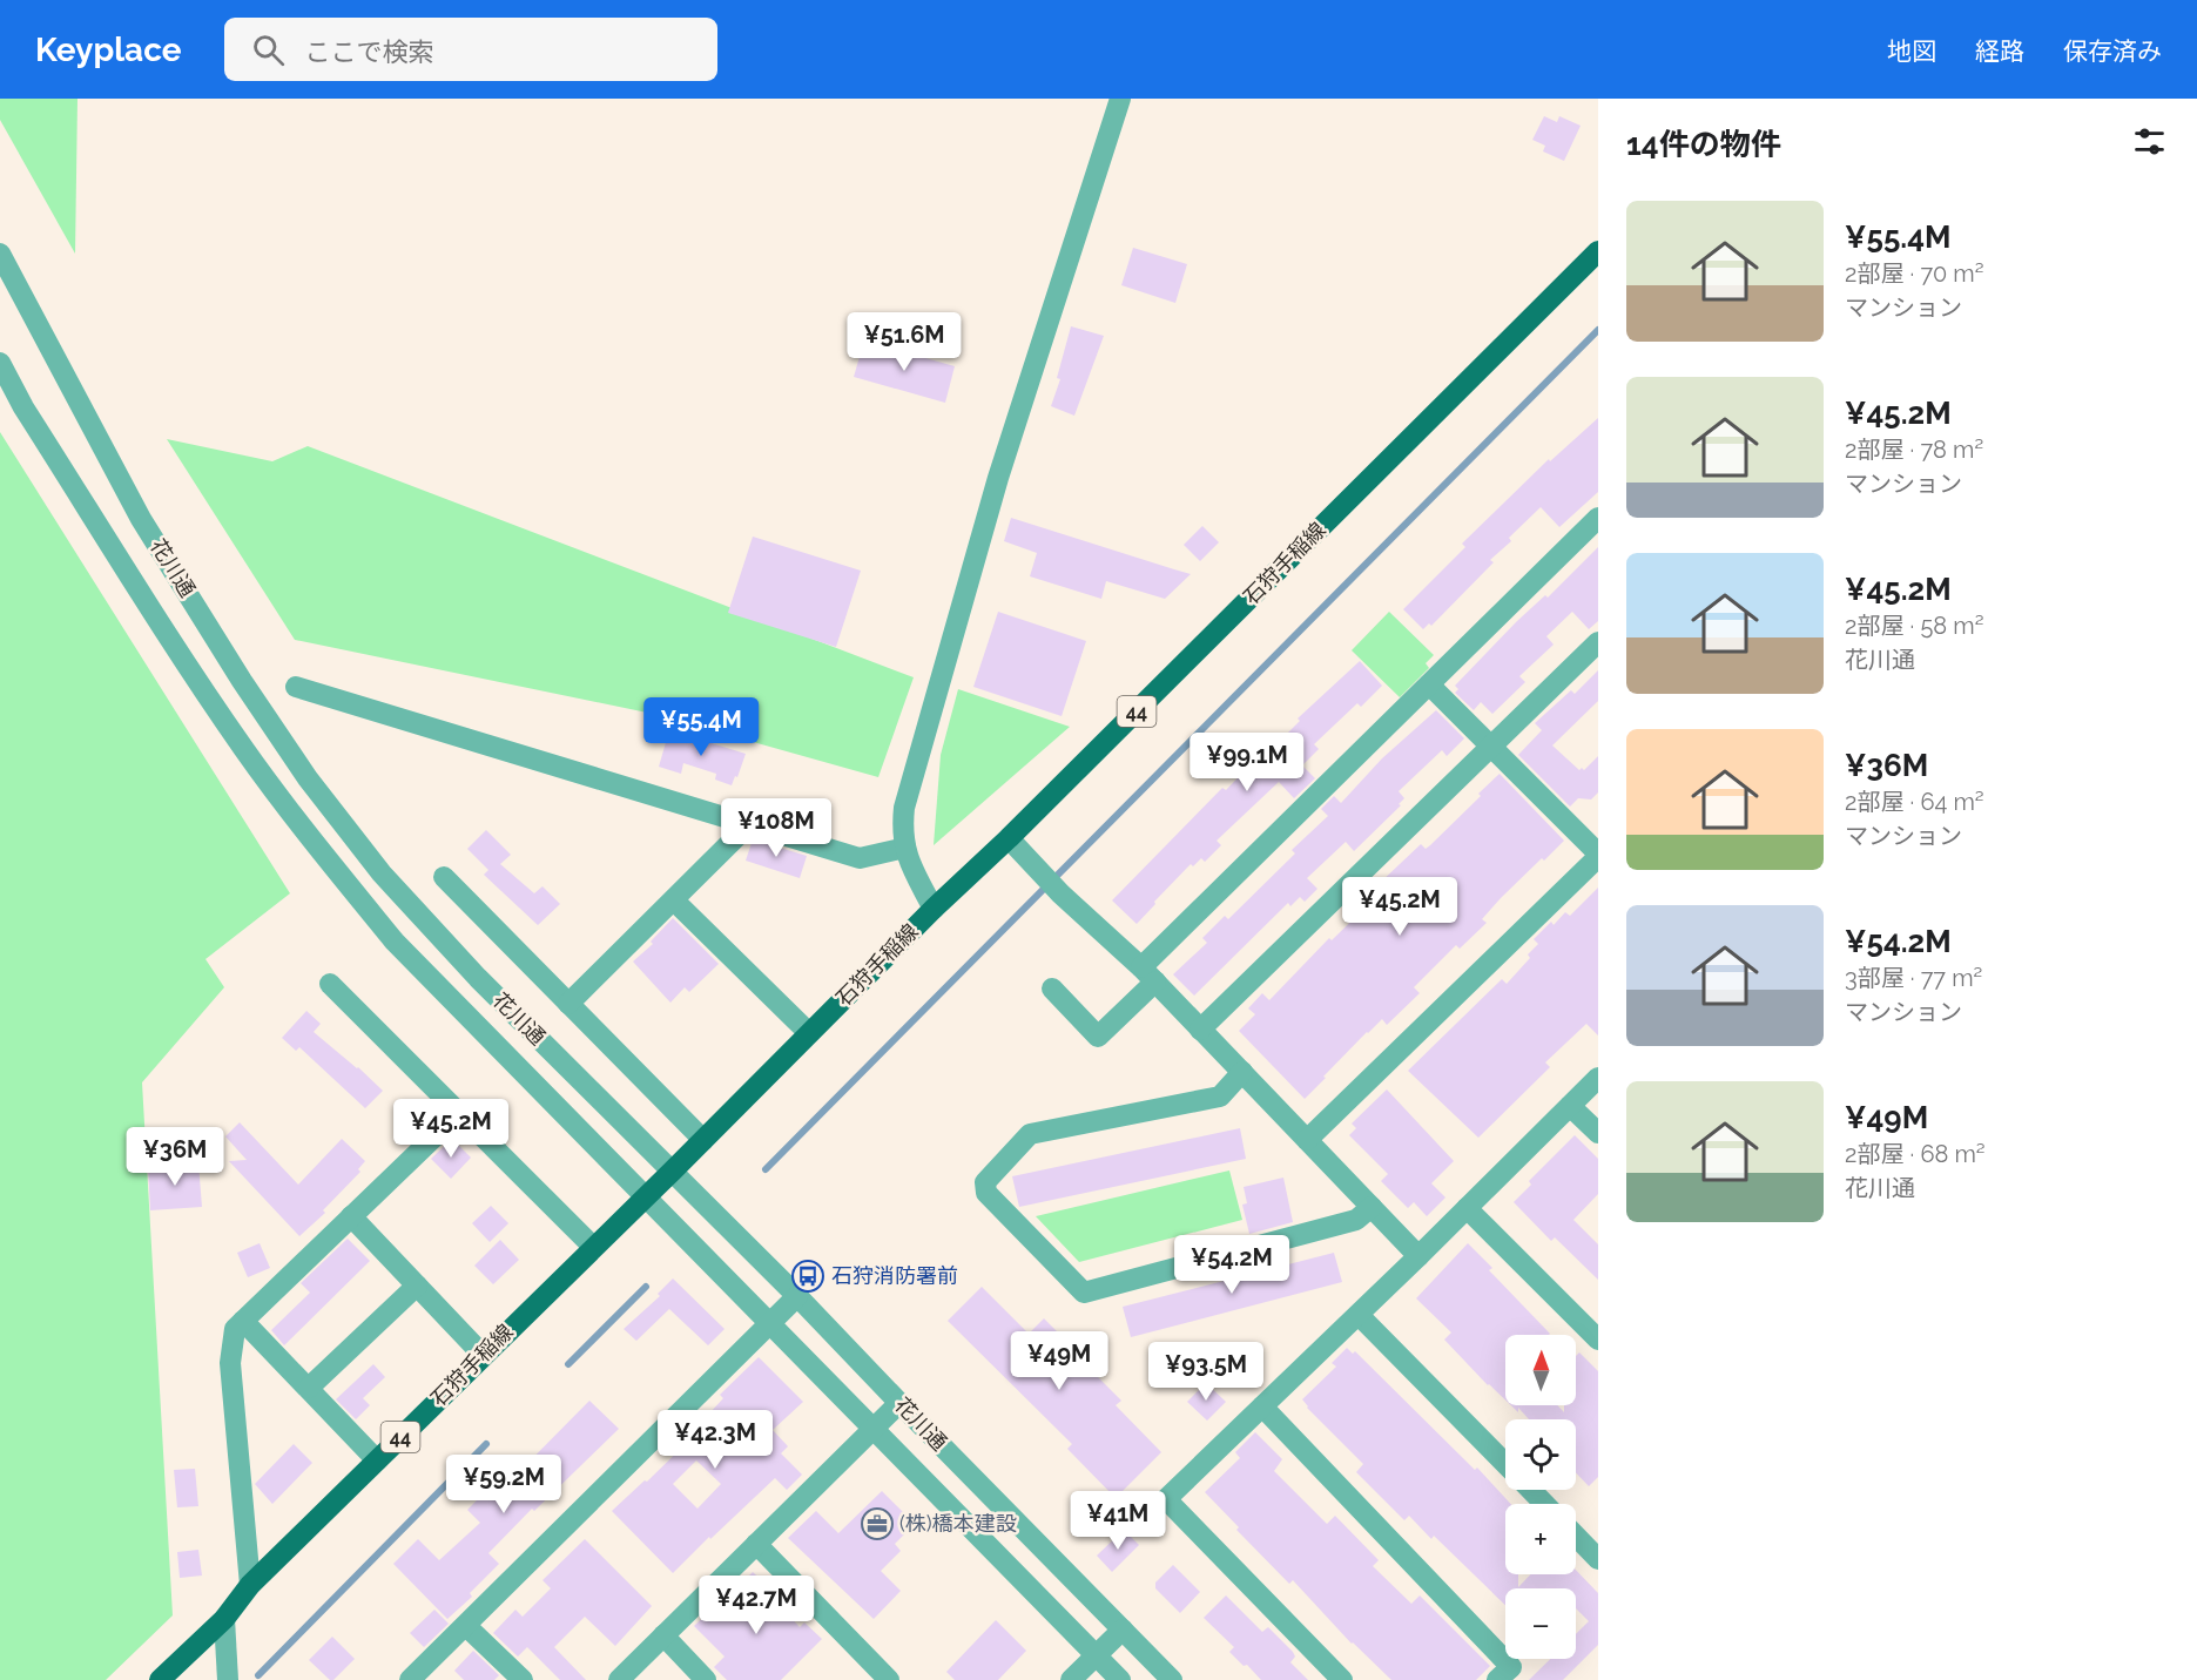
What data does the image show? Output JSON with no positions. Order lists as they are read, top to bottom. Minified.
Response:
{"streets":{"main road":["石狩手稲線","44"],"street":["花川通"]},"crossings":[["石狩手稲線","花川通"]],"places":{"bus stop":["石狩消防署前"],"office":["(株)橋本建設"]},"north":"top","page":{"header":"Keyplace","search":"ここで検索","nav":["地図","経路","保存済み"],"heading":"14件の物件","list":[{"name":"¥55.4M","note":"2部屋 · 70 m² · マンション"},{"name":"¥45.2M","note":"2部屋 · 78 m² · マンション"},{"name":"¥45.2M","note":"2部屋 · 58 m² · 花川通"},{"name":"¥36M","note":"2部屋 · 64 m² · マンション"},{"name":"¥54.2M","note":"3部屋 · 77 m² · マンション"},{"name":"¥49M","note":"2部屋 · 68 m² · 花川通"}],"price":["¥51.6M","¥55.4M","¥99.1M","¥108M","¥45.2M","¥45.2M","¥36M","¥54.2M","¥49M","¥93.5M","¥42.3M","¥59.2M","¥41M","¥42.7M"],"map_buttons":["+","−"]}}
